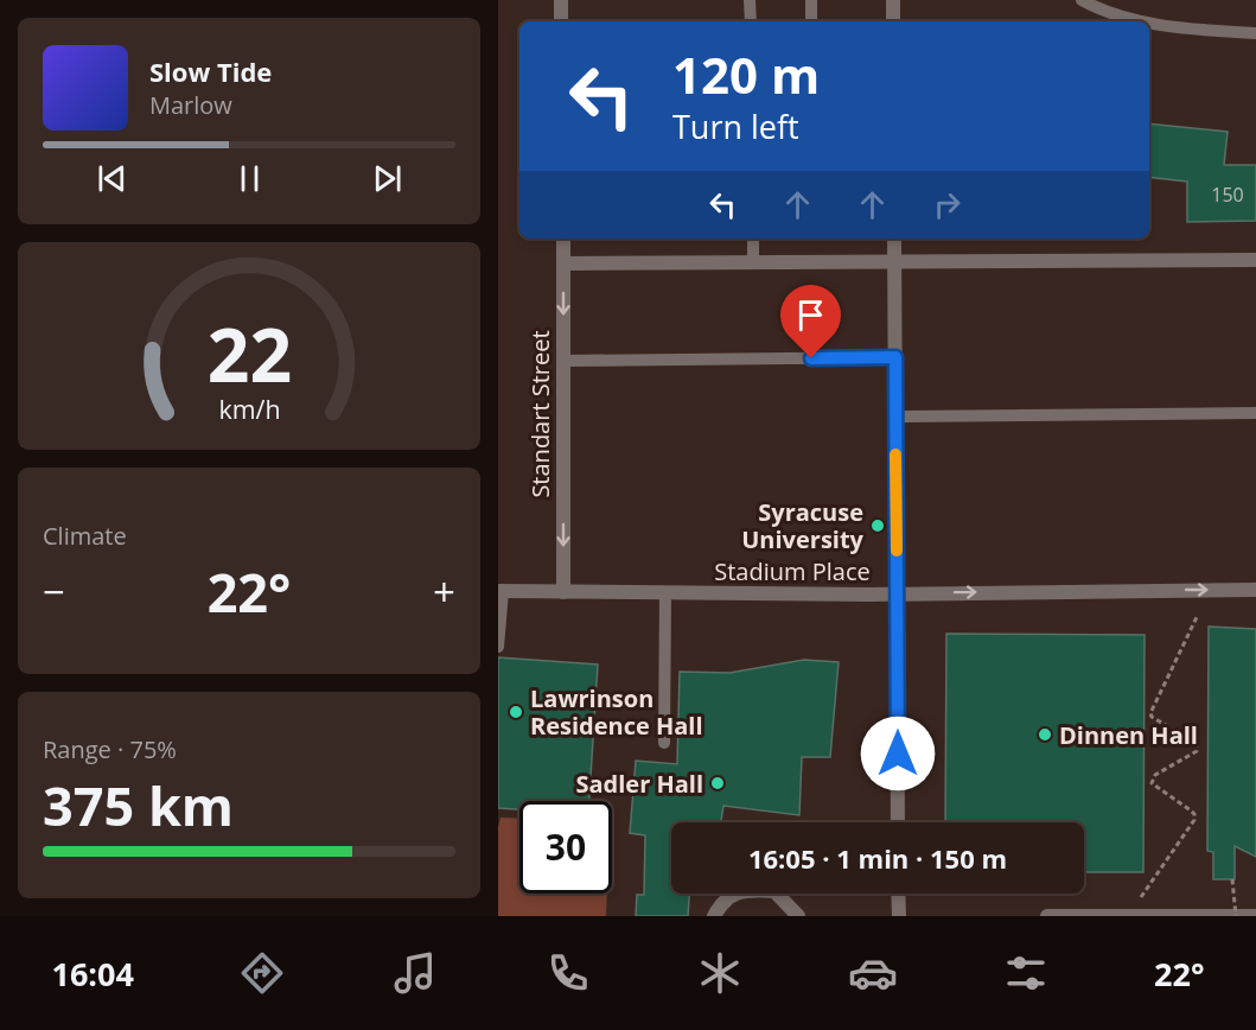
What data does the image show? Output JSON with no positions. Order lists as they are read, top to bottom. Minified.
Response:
{"streets":{"street":["Standart Street","Stadium Place"]},"crossings":[["Standart Street","Stadium Place"]],"one_way":["Standart Street","Stadium Place"],"places":["Syracuse University","Lawrinson Residence Hall","Dinnen Hall","Sadler Hall"],"house_numbers":["150"],"page":{"turn":["120 m","Turn left"],"song":["Slow Tide","Marlow"],"tile":["Climate",["Range · 75%","375 km"]],"heat":["−","22°","+"],"limit":"30","trip":"16:05 · 1 min · 150 m","tabs":["16:04","22°"],"gauge":["22","km/h"]}}
